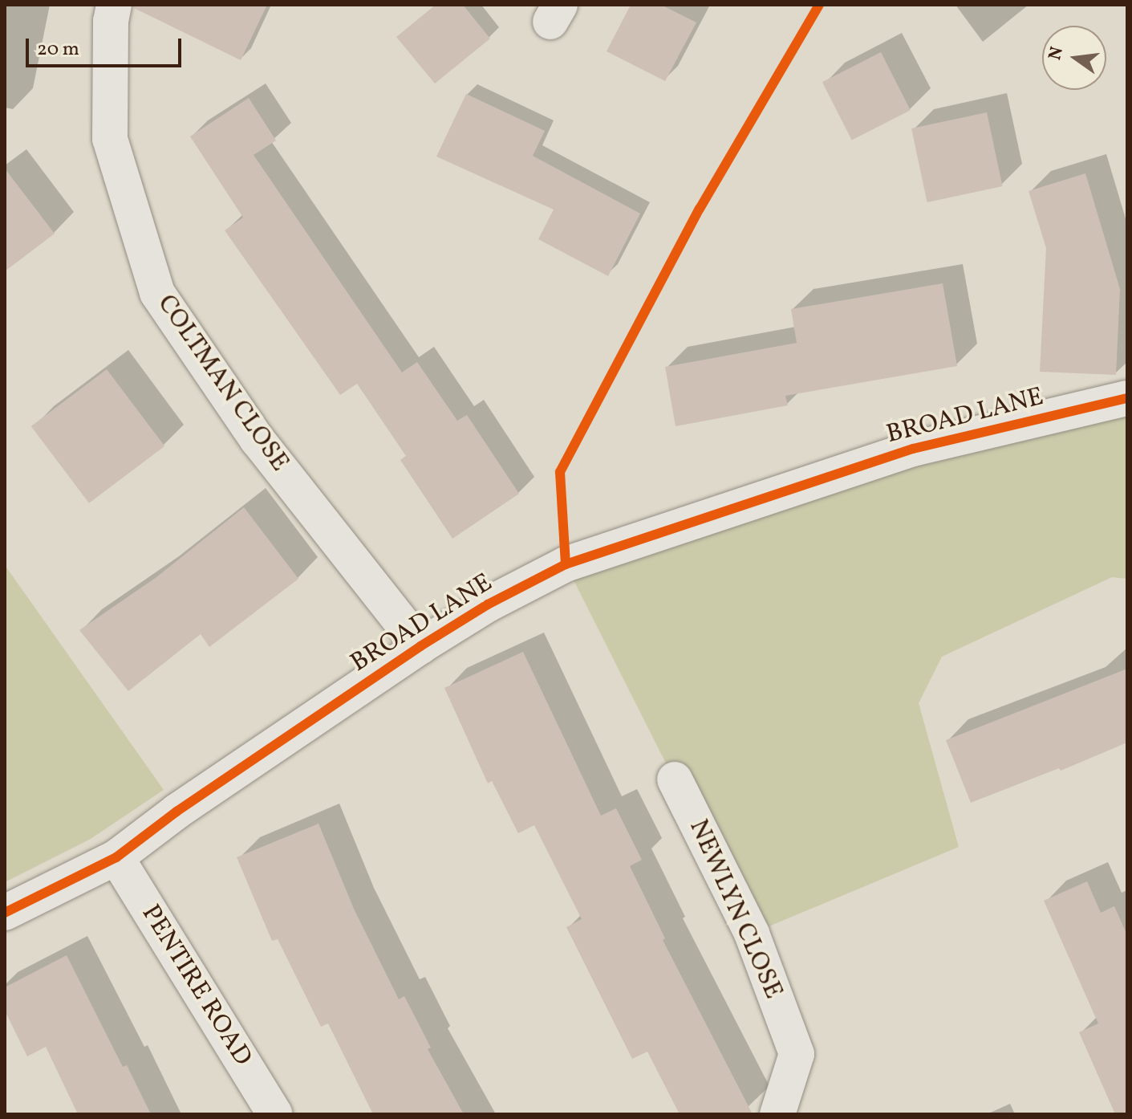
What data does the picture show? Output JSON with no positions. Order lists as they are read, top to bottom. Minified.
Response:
{"streets":{"street":["COLTMAN CLOSE","BROAD LANE","NEWLYN CLOSE","PENTIRE ROAD"]},"crossings":[["COLTMAN CLOSE","BROAD LANE"],["BROAD LANE","PENTIRE ROAD"]],"scale_bar":"20 m","north":"left"}
